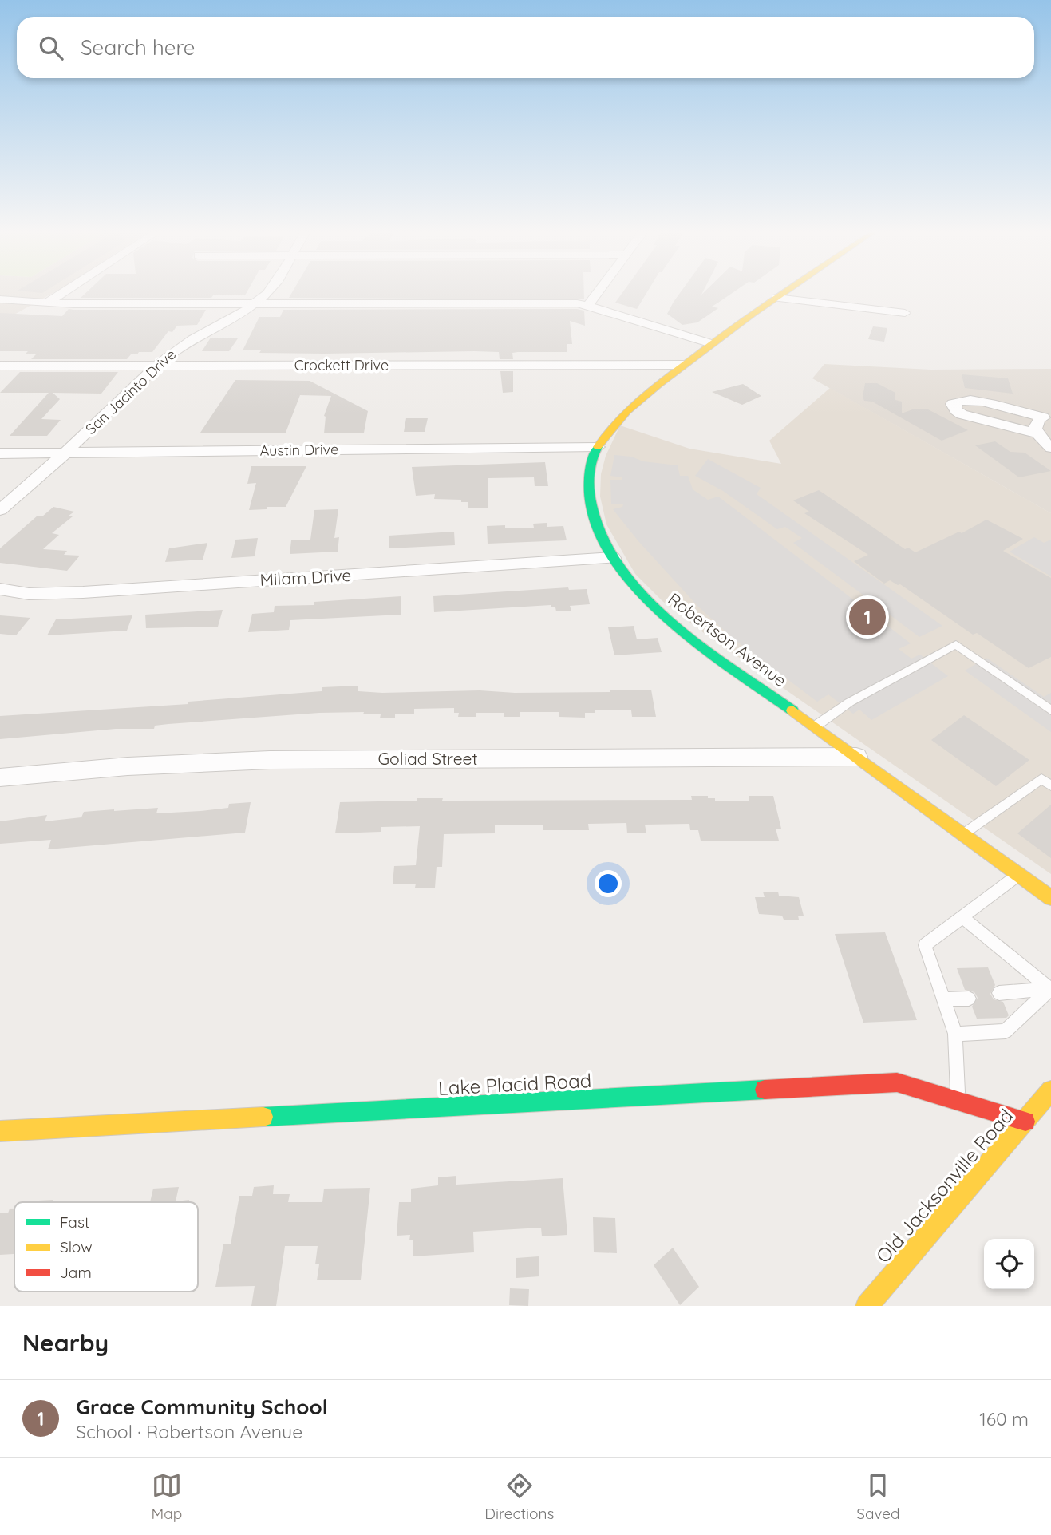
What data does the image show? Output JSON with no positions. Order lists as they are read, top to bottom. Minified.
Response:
{"streets":{"street":["Crockett Drive","San Jacinto Drive","Austin Drive","Milam Drive","Robertson Avenue","Goliad Street","Lake Placid Road","Old Jacksonville Road"]},"crossings":[["Crockett Drive","San Jacinto Drive"],["Crockett Drive","Robertson Avenue"],["San Jacinto Drive","Austin Drive"],["Austin Drive","Robertson Avenue"],["Milam Drive","Robertson Avenue"],["Robertson Avenue","Goliad Street"],["Lake Placid Road","Old Jacksonville Road"]],"legend":["Fast","Slow","Jam"],"page":{"search":"Search here","pins":"1","heading":"Nearby","list":[{"mark":"1","name":"Grace Community School","note":"School · Robertson Avenue","value":"160 m"}],"nav":["Map","Directions","Saved"]}}
